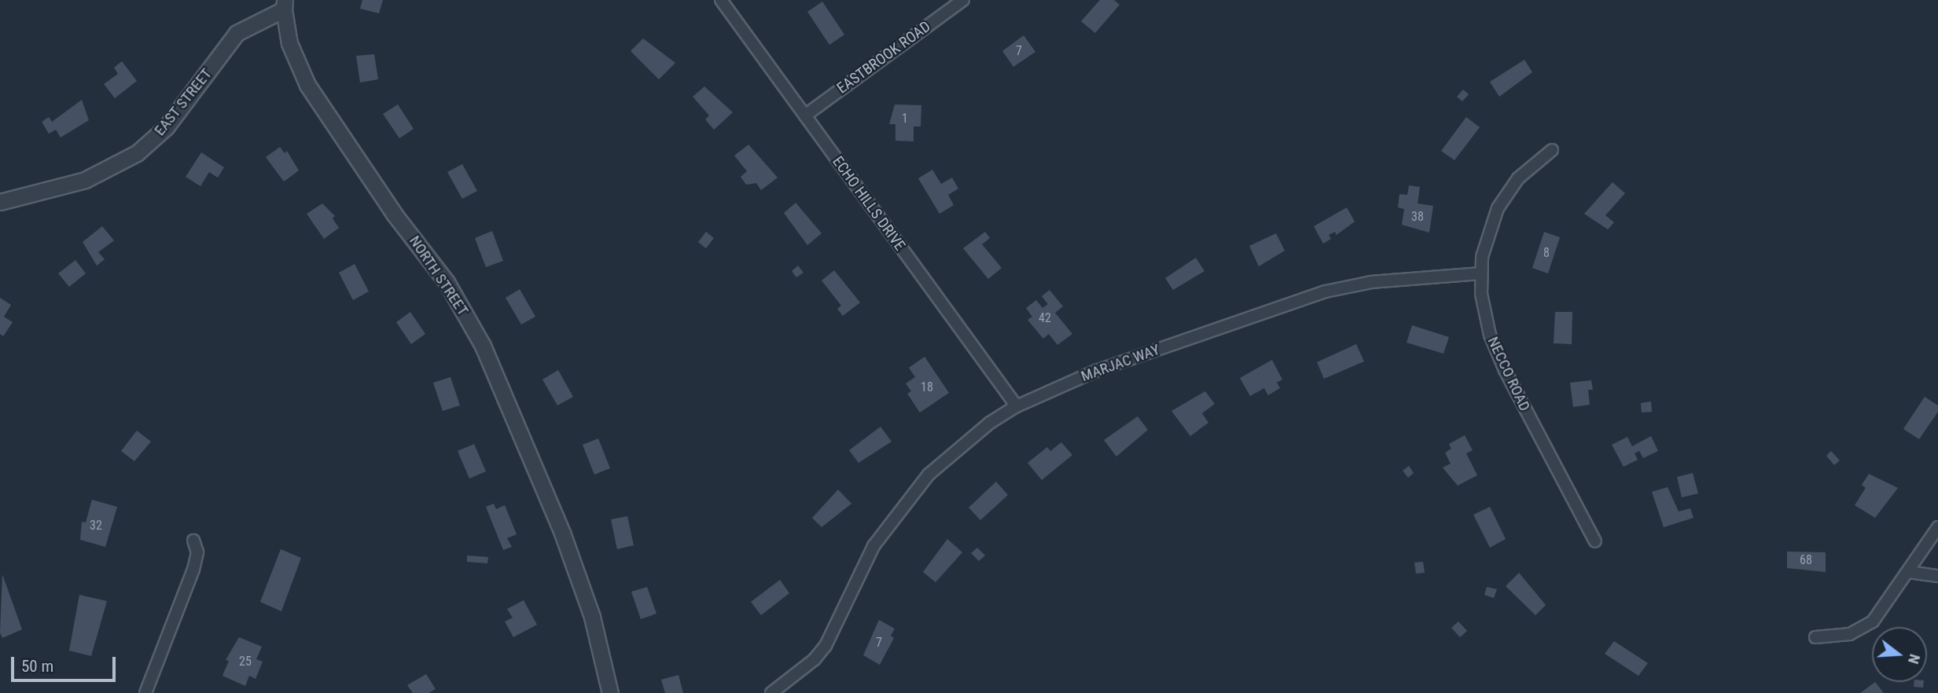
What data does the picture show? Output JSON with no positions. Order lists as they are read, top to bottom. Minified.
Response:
{"streets":{"street":["EASTBROOK ROAD","EAST STREET","ECHO HILLS DRIVE","NORTH STREET","MARJAC WAY","NECCO ROAD"]},"crossings":[["EASTBROOK ROAD","ECHO HILLS DRIVE"],["EAST STREET","NORTH STREET"],["ECHO HILLS DRIVE","MARJAC WAY"],["MARJAC WAY","NECCO ROAD"]],"house_numbers":["7","1","38","8","42","18","32","68","7","25"],"scale_bar":"50 m","north":"right"}
